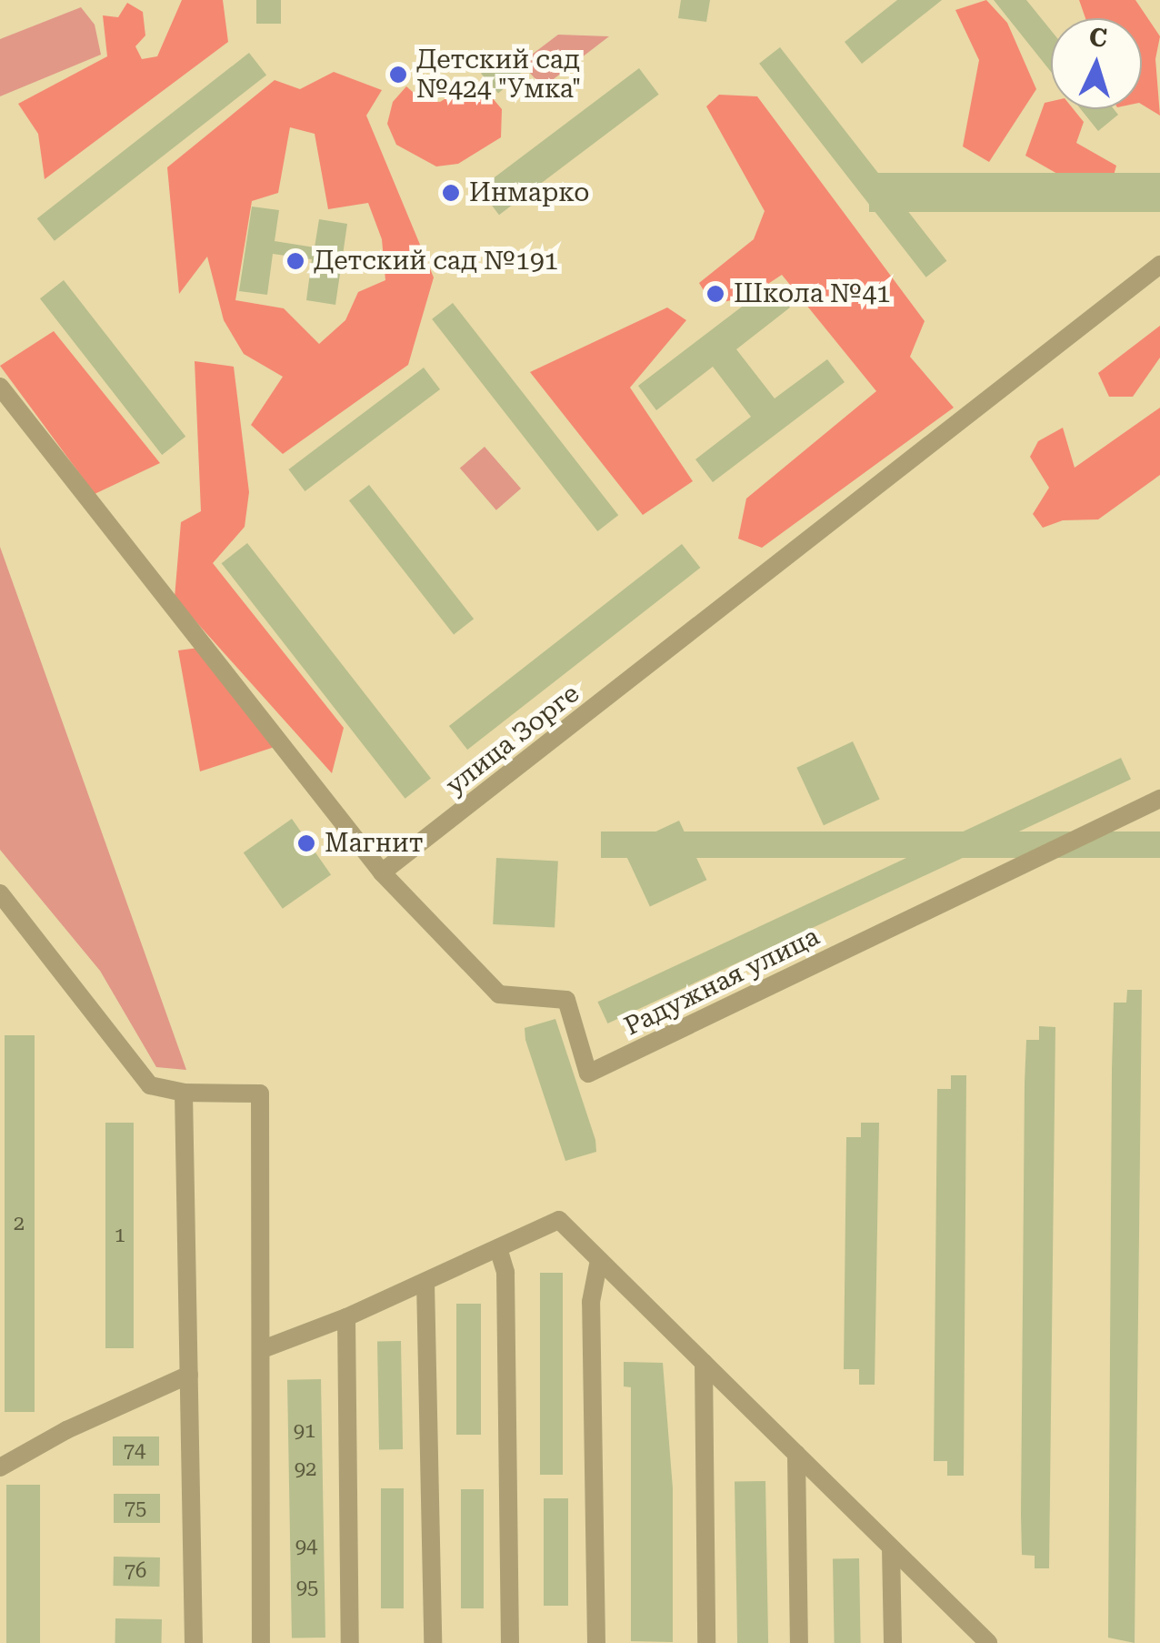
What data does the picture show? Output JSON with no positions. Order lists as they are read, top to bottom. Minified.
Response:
{"streets":{"street":["улица Зорге","Радужная улица"]},"crossings":[["улица Зорге","Радужная улица"]],"places":["Детский сад №424 \"Умка\"","Инмарко","Детский сад №191","Школа №41","Магнит"],"house_numbers":["2","1","91","74","92","75","94","76","95"],"north":"top"}
